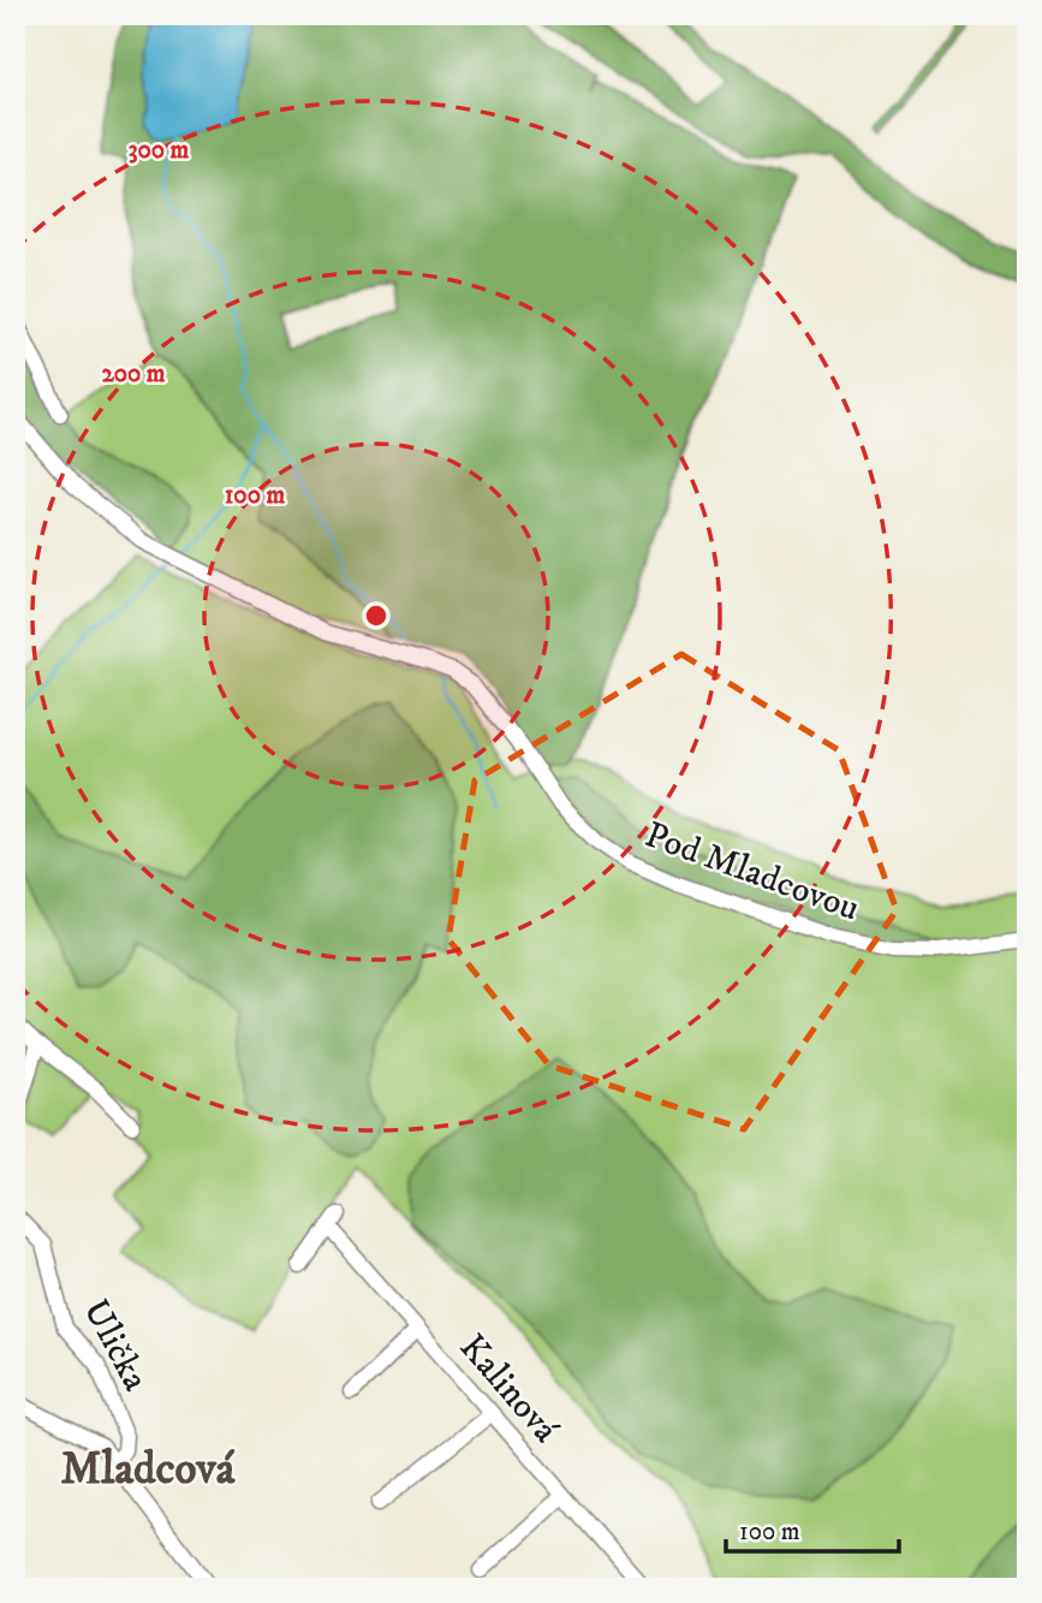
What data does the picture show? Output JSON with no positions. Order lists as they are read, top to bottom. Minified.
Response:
{"streets":{"street":["Pod Mladcovou","Ulička","Kalinová"]},"districts":["Mladcová"],"scale_bar":"100 m","rings":["300 m","200 m","100 m"]}
